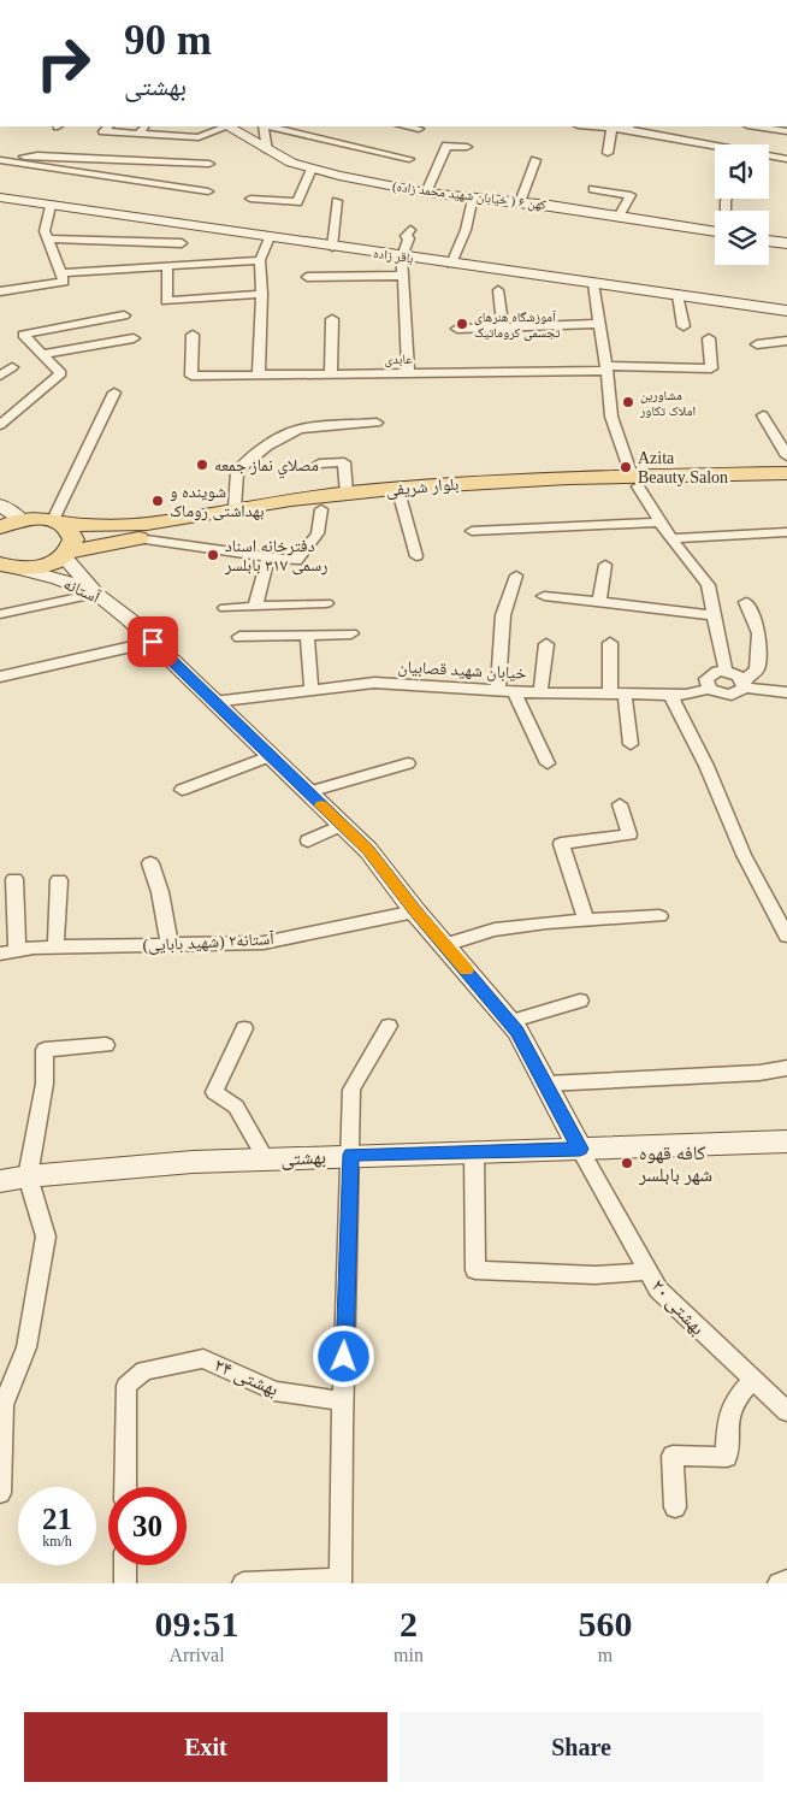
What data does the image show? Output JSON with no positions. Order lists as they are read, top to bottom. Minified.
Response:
{"streets":{"main road":["بلوار شریفی"],"street":["کهن ۶ ( خیابان شهید محمد زاده)","باقر زاده","عابدی","آستانه","خیابان شهید قصابیان","آستانه۲ (شهید بابایی)","بهشتی","بهشتی ۲۰","بهشتی ۲۴"]},"crossings":[["بلوار شریفی","آستانه"],["آستانه","خیابان شهید قصابیان"],["آستانه","آستانه۲ (شهید بابایی)"],["آستانه","بهشتی"],["آستانه","بهشتی ۲۰"],["بهشتی","بهشتی ۲۰"]],"places":["آموزشگاه هنرهای تجسمی کروماتیک","مشاورین املاک تکاور","مصلاي نماز جمعه","Azita Beauty Salon","شوینده و بهداشتی روماک","دفترخانه اسناد رسمی ۳۱۷ بابلسر","کافه قهوه شهر بابلسر"],"page":{"turn":["90 m","بهشتی"],"speed":"21 km/h","limit":"30","eta":["09:51","Arrival","2","min","560","m"],"buttons":["Exit","Share"]}}
